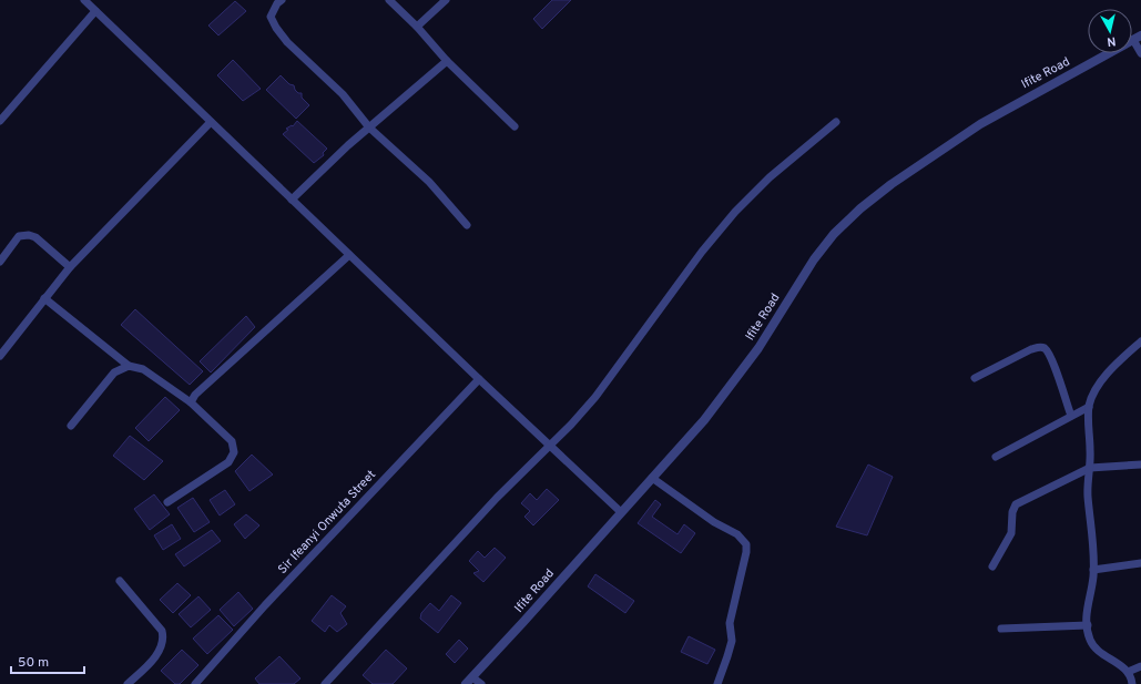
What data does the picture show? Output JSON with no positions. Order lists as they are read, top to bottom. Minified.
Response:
{"streets":{"street":["Ifite Road","Sir Ifeanyi Onwuta Street"]},"scale_bar":"50 m","north":"bottom"}
